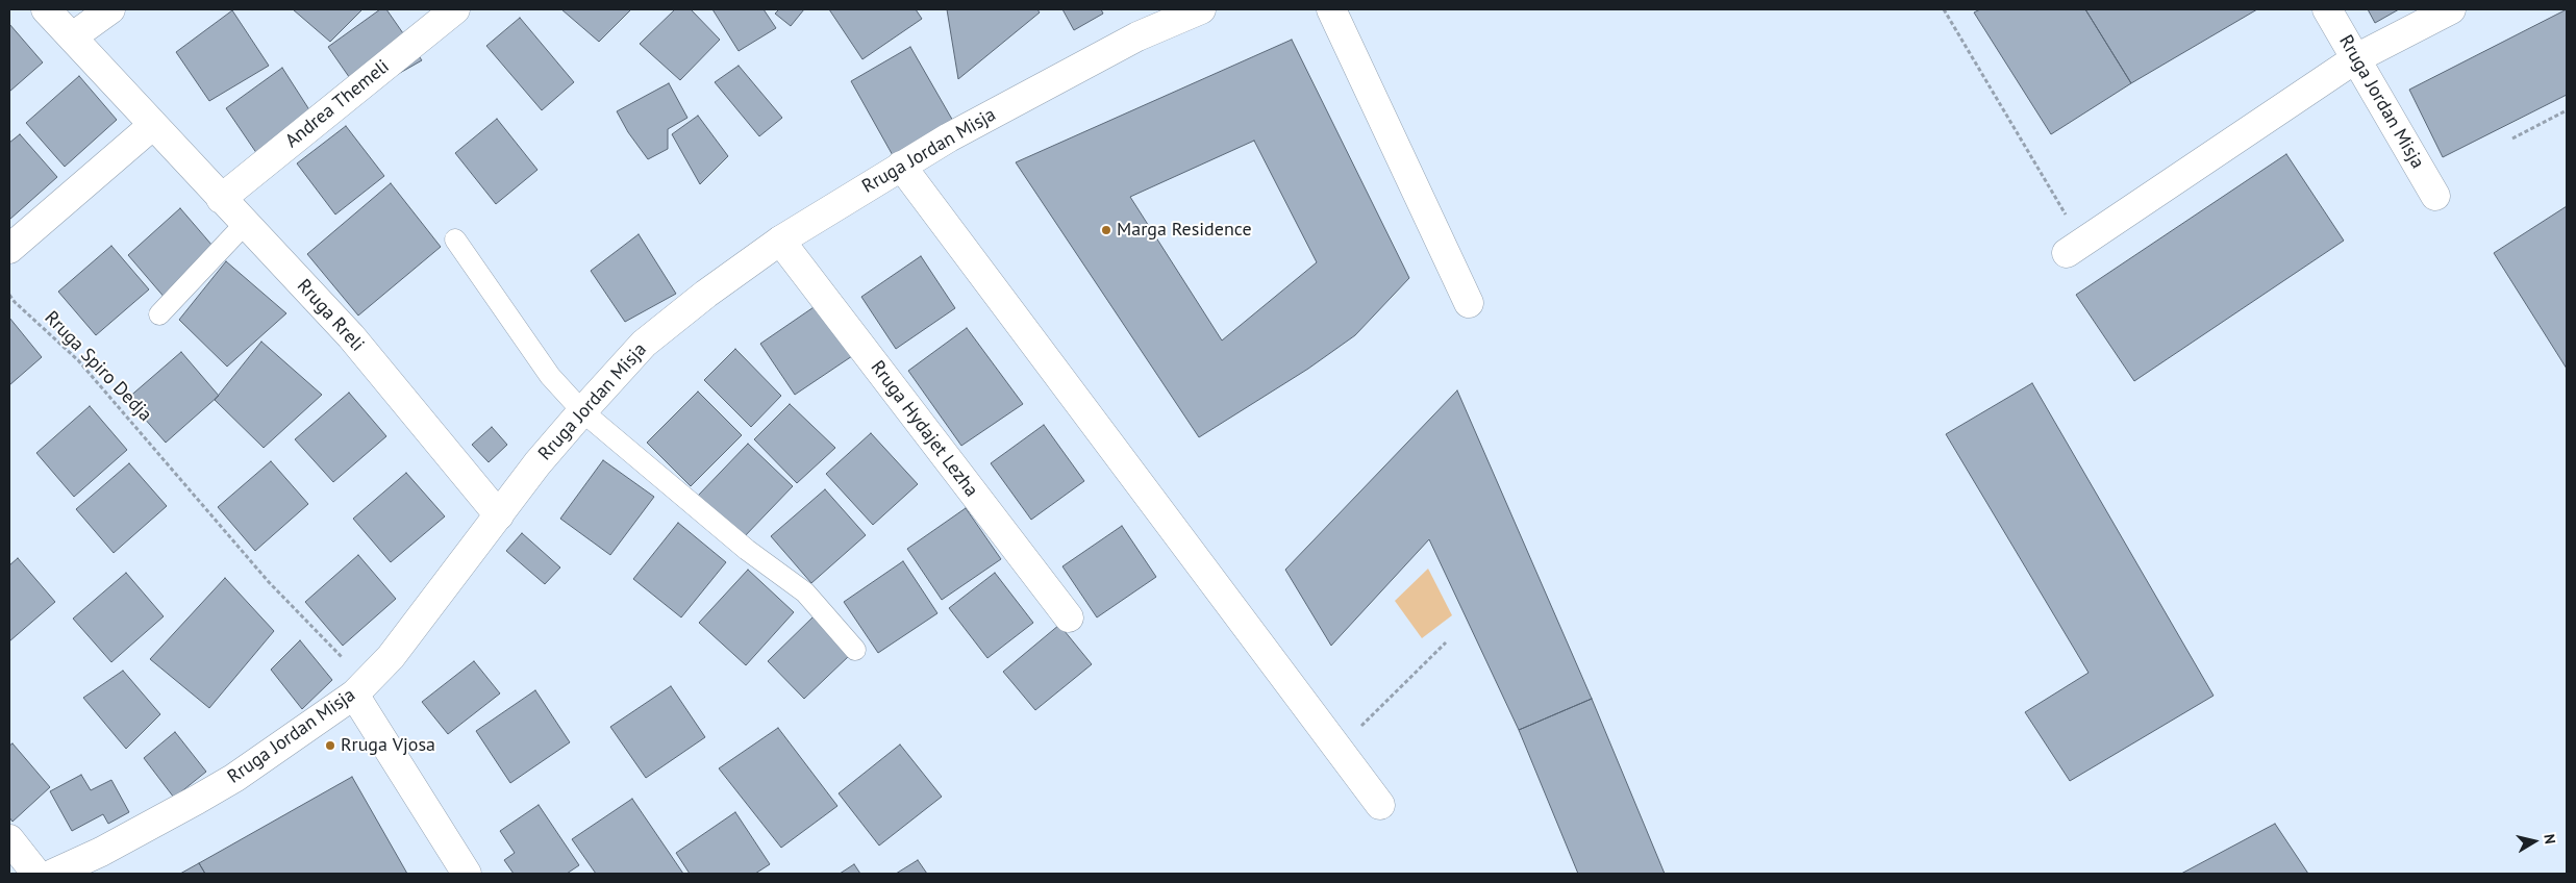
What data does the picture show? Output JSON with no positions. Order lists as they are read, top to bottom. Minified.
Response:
{"streets":{"street":["Rruga Jordan Misja","Andrea Themeli","Rruga Rreli","Rruga Hydajet Lezha"],"path":["Rruga Spiro Dedja"]},"crossings":[["Rruga Jordan Misja","Rruga Rreli"],["Rruga Jordan Misja","Rruga Spiro Dedja"],["Rruga Jordan Misja","Rruga Hydajet Lezha"],["Andrea Themeli","Rruga Rreli"]],"places":["Marga Residence","Rruga Vjosa"],"north":"right"}
